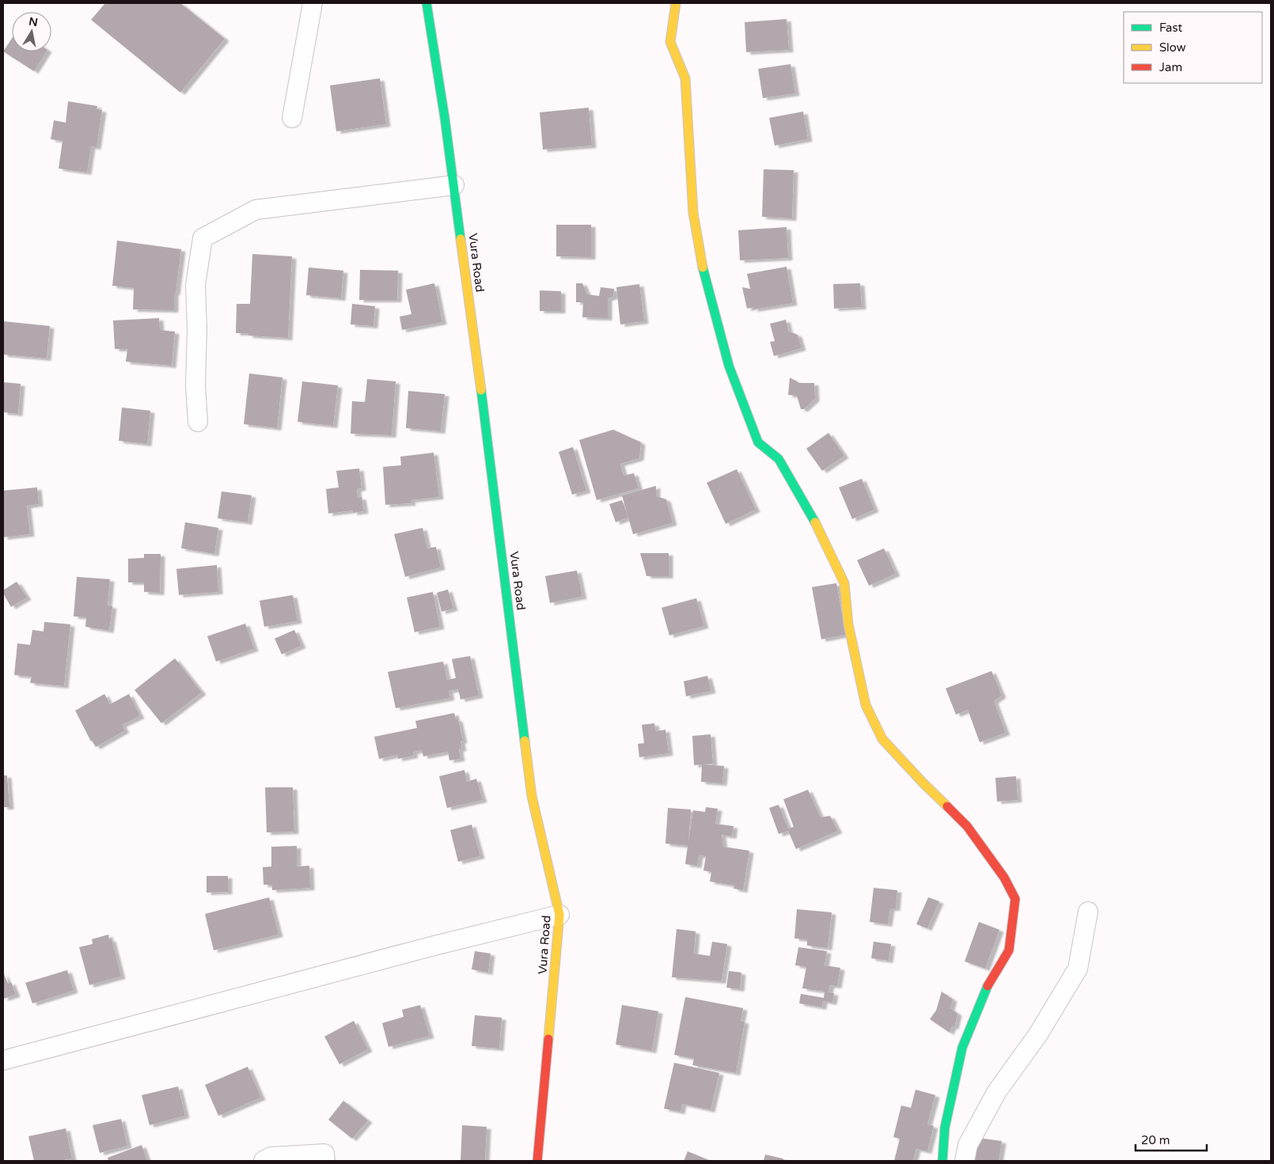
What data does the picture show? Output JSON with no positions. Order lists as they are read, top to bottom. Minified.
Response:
{"streets":{"street":["Vura Road"]},"legend":["Fast","Slow","Jam"],"scale_bar":"20 m","north":"top"}
